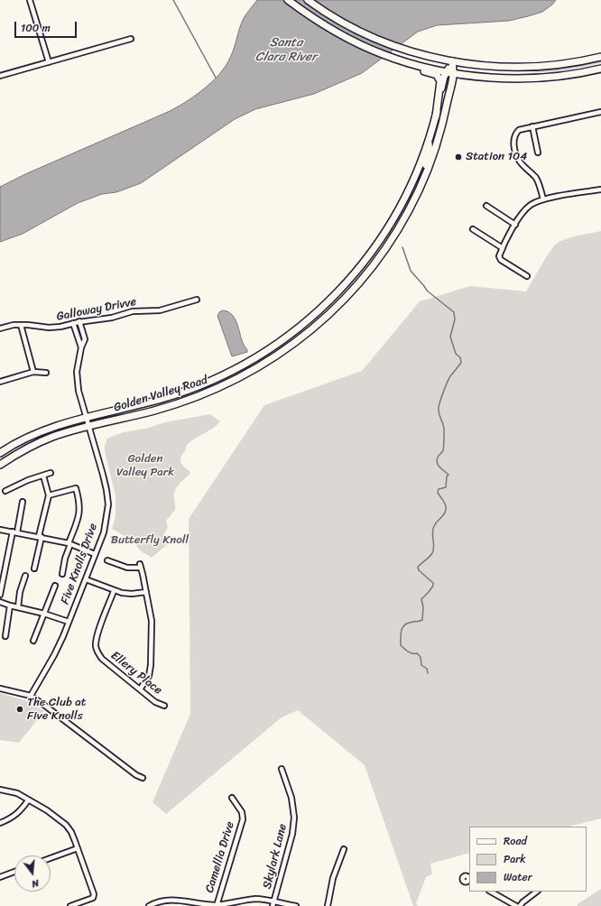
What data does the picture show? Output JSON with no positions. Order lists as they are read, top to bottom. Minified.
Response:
{"streets":{"main road":["Golden Valley Road"],"street":["Galloway Drivve","Five Knolls Drive","Ellery Place","Skylark Lane","Camellia Drive"]},"crossings":[["Galloway Drivve","Five Knolls Drive"],["Golden Valley Road","Five Knolls Drive"]],"water":["Santa Clara River"],"parks":["Golden Valley Park","Butterfly Knoll"],"places":["Station 104","The Club at Five Knolls"],"legend":["Road","Park","Water"],"scale_bar":"100 m","north":"bottom"}
